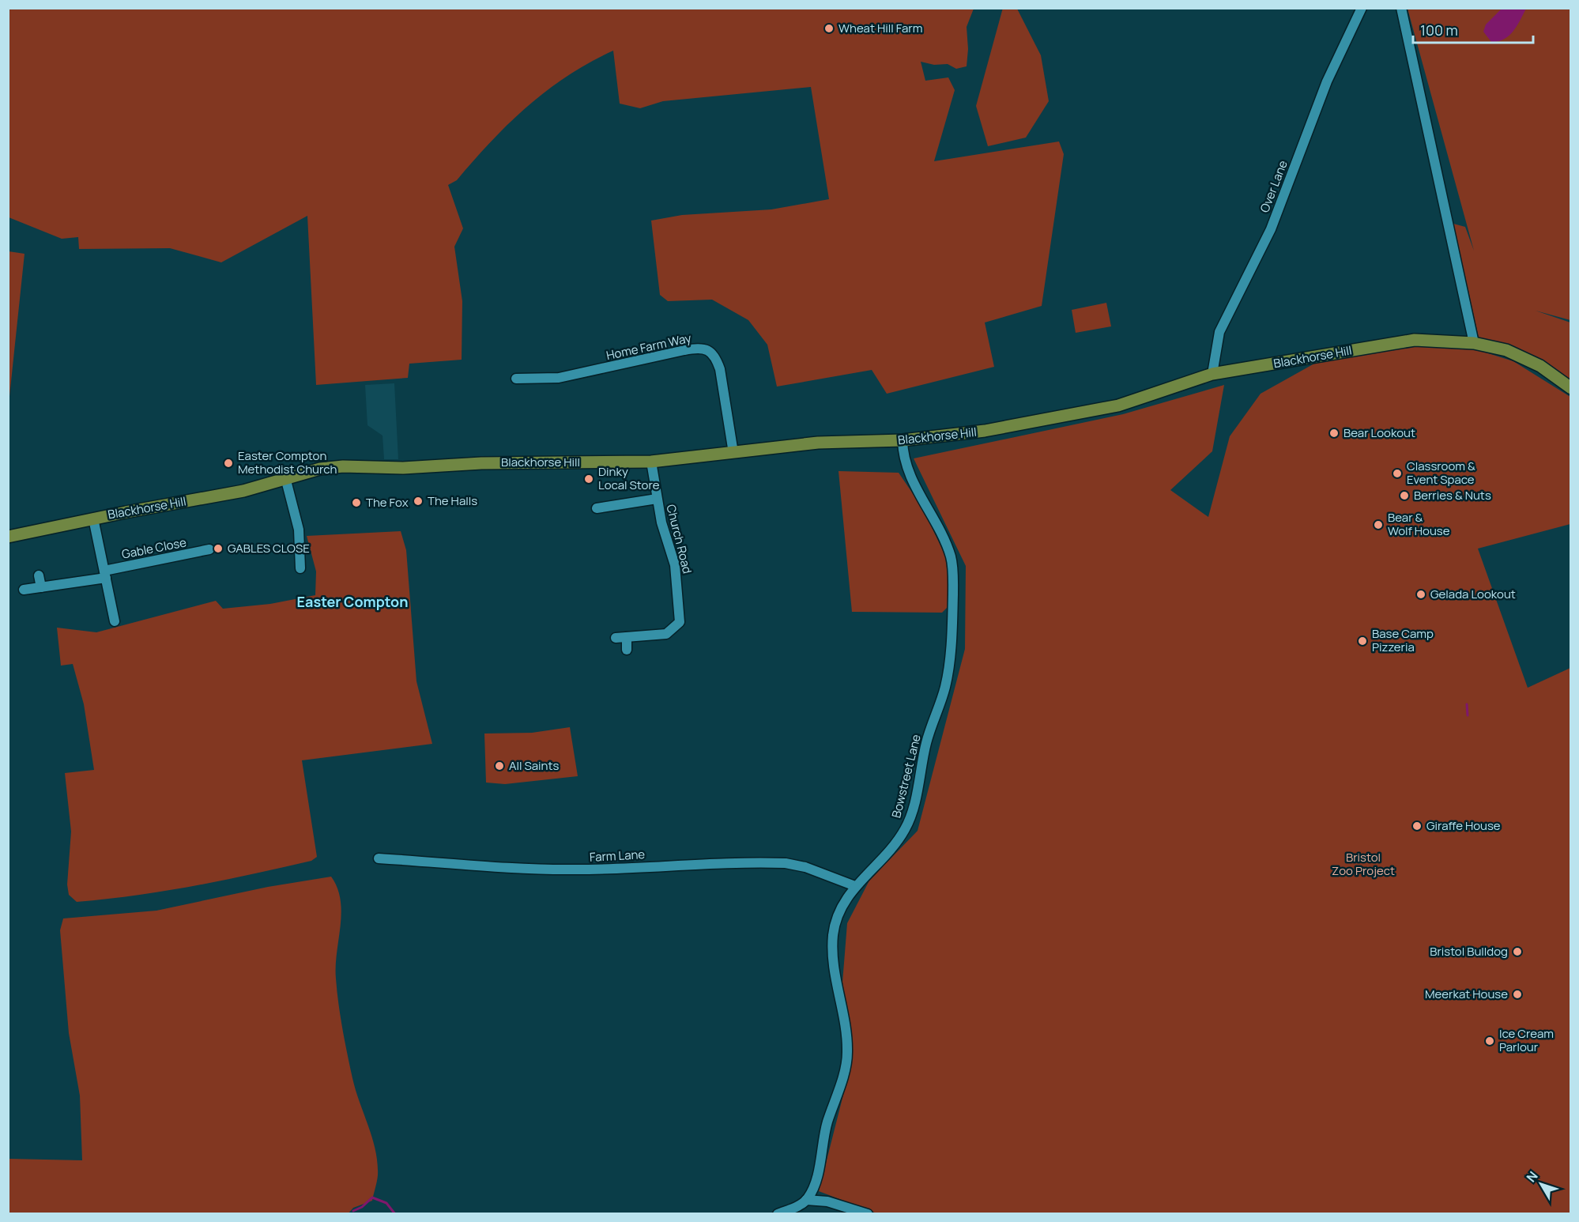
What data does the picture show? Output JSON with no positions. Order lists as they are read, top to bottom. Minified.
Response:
{"streets":{"main road":["Blackhorse Hill"],"street":["Over Lane","Home Farm Way","Church Road","Gable Close","Bowstreet Lane","Farm Lane"]},"crossings":[["Over Lane","Blackhorse Hill"],["Home Farm Way","Blackhorse Hill"],["Blackhorse Hill","Church Road"],["Blackhorse Hill","Bowstreet Lane"],["Bowstreet Lane","Farm Lane"]],"districts":["Easter Compton"],"parks":["Bristol Zoo Project"],"places":["Wheat Hill Farm","Bear Lookout","Easter Compton Methodist Church","Classroom & Event Space","Dinky Local Store","Berries & Nuts","The Halls","The Fox","Bear & Wolf House","GABLES CLOSE","Gelada Lookout","Base Camp Pizzeria","All Saints","Giraffe House","Bristol Bulldog","Meerkat House","Ice Cream Parlour"],"scale_bar":"100 m","north":"top left"}
